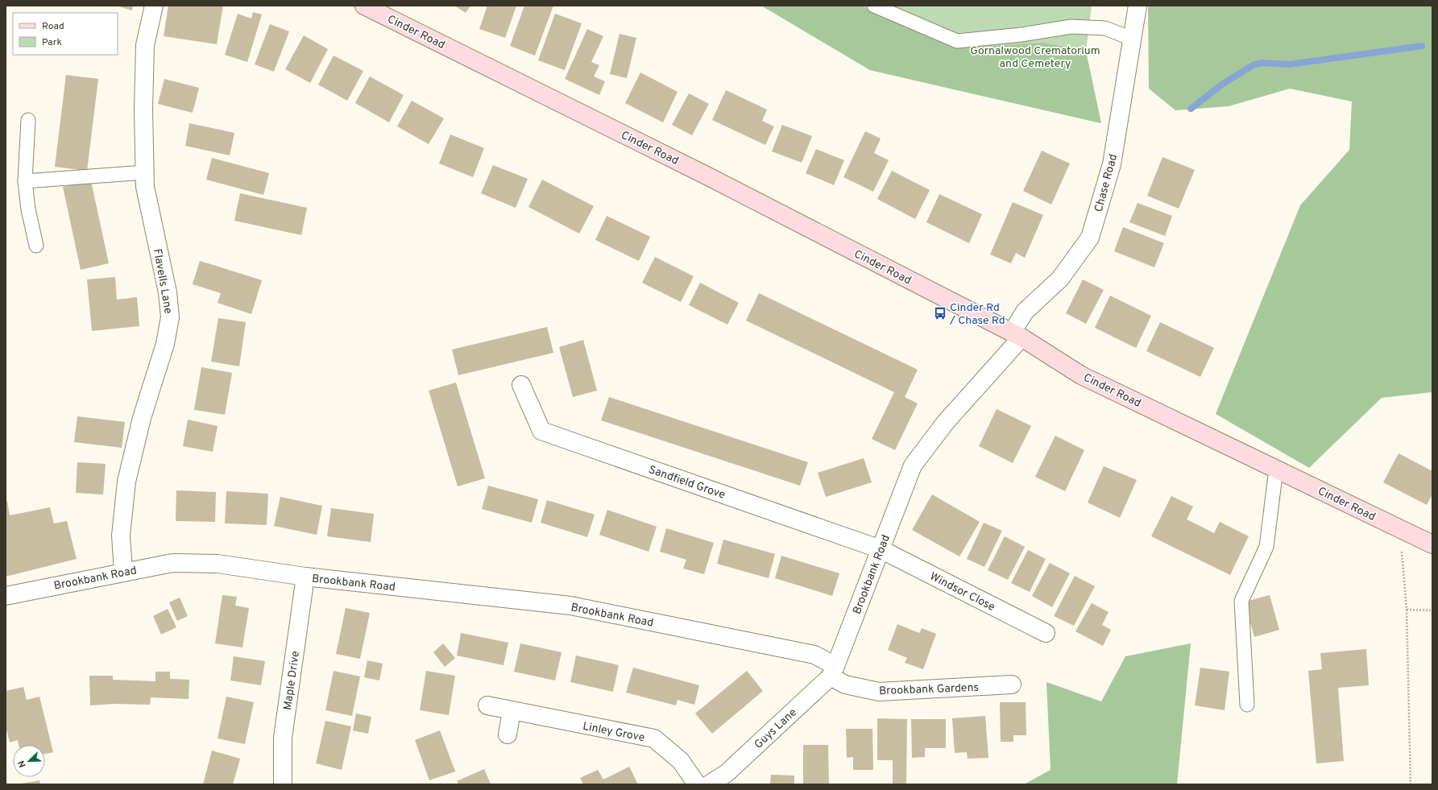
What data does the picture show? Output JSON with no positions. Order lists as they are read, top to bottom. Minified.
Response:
{"streets":{"main road":["Cinder Road"],"street":["Chase Road","Flavells Lane","Sandfield Grove","Brookbank Road","Windsor Close","Maple Drive","Brookbank Gardens","Guys Lane","Linley Grove"]},"crossings":[["Cinder Road","Chase Road"],["Cinder Road","Brookbank Road"],["Chase Road","Brookbank Road"],["Flavells Lane","Brookbank Road"],["Sandfield Grove","Brookbank Road"],["Sandfield Grove","Windsor Close"],["Brookbank Road","Windsor Close"],["Brookbank Road","Maple Drive"],["Brookbank Road","Brookbank Gardens"],["Brookbank Road","Guys Lane"],["Brookbank Gardens","Guys Lane"]],"parks":["Gornalwood Crematorium and Cemetery"],"places":{"bus stop":["Cinder Rd / Chase Rd"]},"legend":["Road","Park"],"north":"bottom left"}
